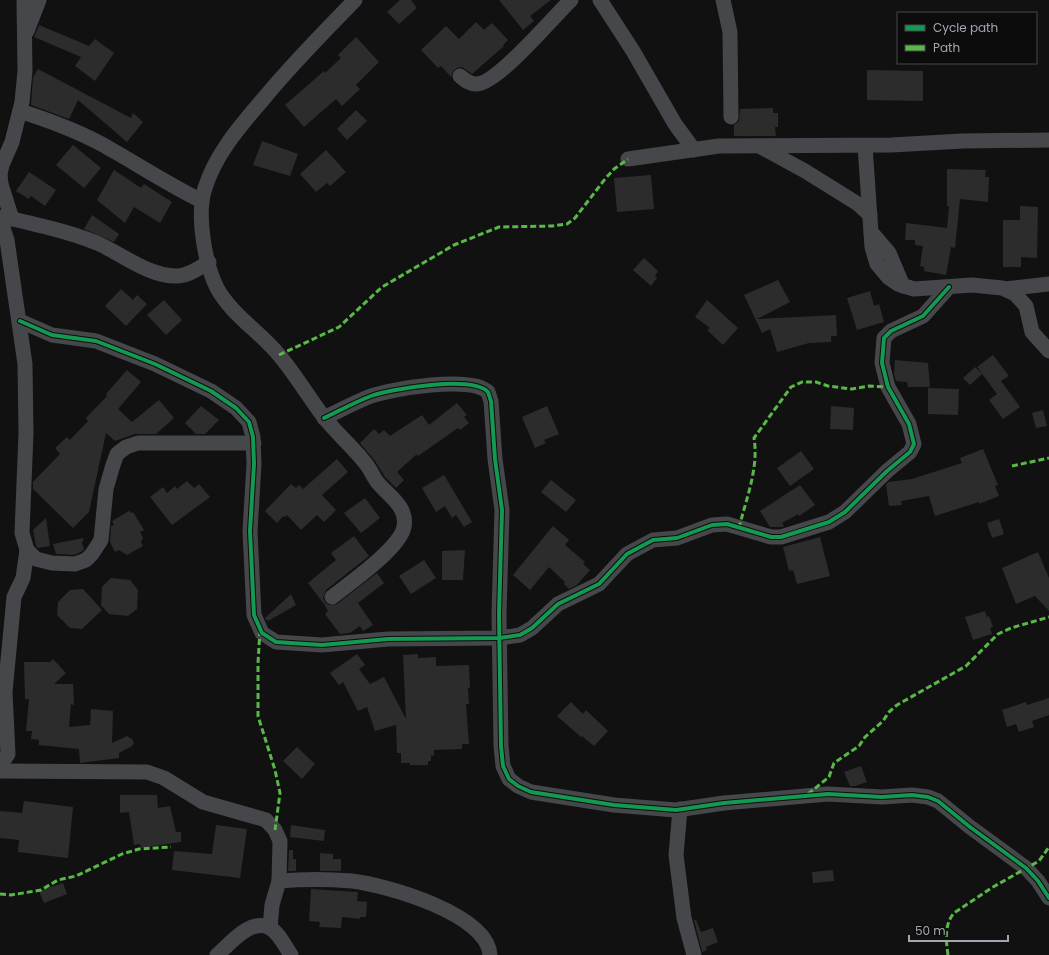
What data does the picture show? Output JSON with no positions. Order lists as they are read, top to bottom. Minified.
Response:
{"legend":["Cycle path","Path"],"scale_bar":"50 m"}
